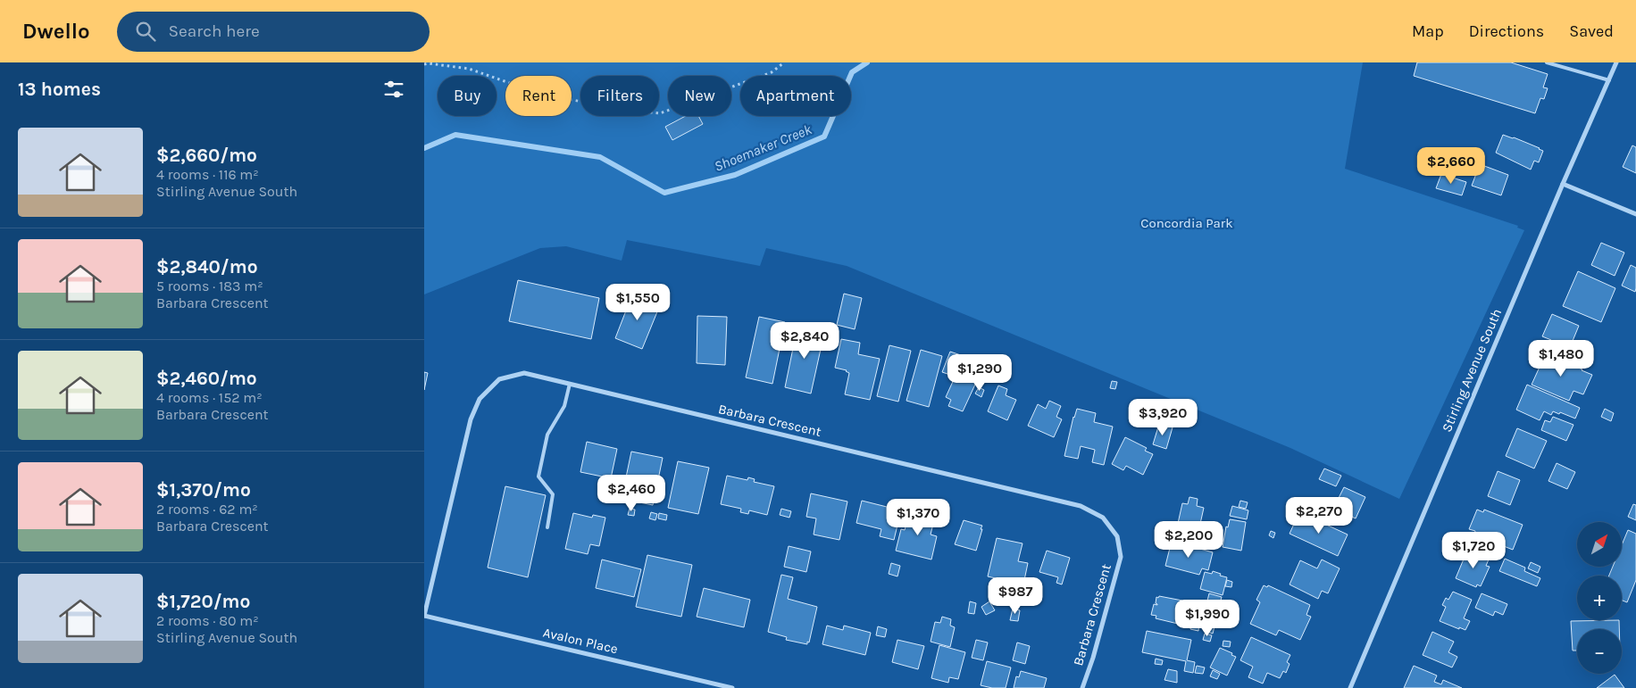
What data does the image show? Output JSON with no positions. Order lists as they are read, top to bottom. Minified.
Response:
{"streets":{"street":["Stirling Avenue South","Barbara Crescent","Avalon Place"]},"crossings":[["Barbara Crescent","Avalon Place"]],"water":["Shoemaker Creek"],"parks":["Concordia Park"],"north":"top right","page":{"header":"Dwello","search":"Search here","nav":["Map","Directions","Saved"],"heading":"13 homes","chip":["Buy","Rent","Filters","New","Apartment"],"list":[{"name":"$2,660/mo","note":"4 rooms · 116 m² · Stirling Avenue South"},{"name":"$2,840/mo","note":"5 rooms · 183 m² · Barbara Crescent"},{"name":"$2,460/mo","note":"4 rooms · 152 m² · Barbara Crescent"},{"name":"$1,370/mo","note":"2 rooms · 62 m² · Barbara Crescent"},{"name":"$1,720/mo","note":"2 rooms · 80 m² · Stirling Avenue South"}],"price":["$2,660","$1,550","$2,840","$1,480","$1,290","$3,920","$2,460","$2,270","$1,370","$2,200","$1,720","$987","$1,990"],"map_buttons":["+","−"]}}
